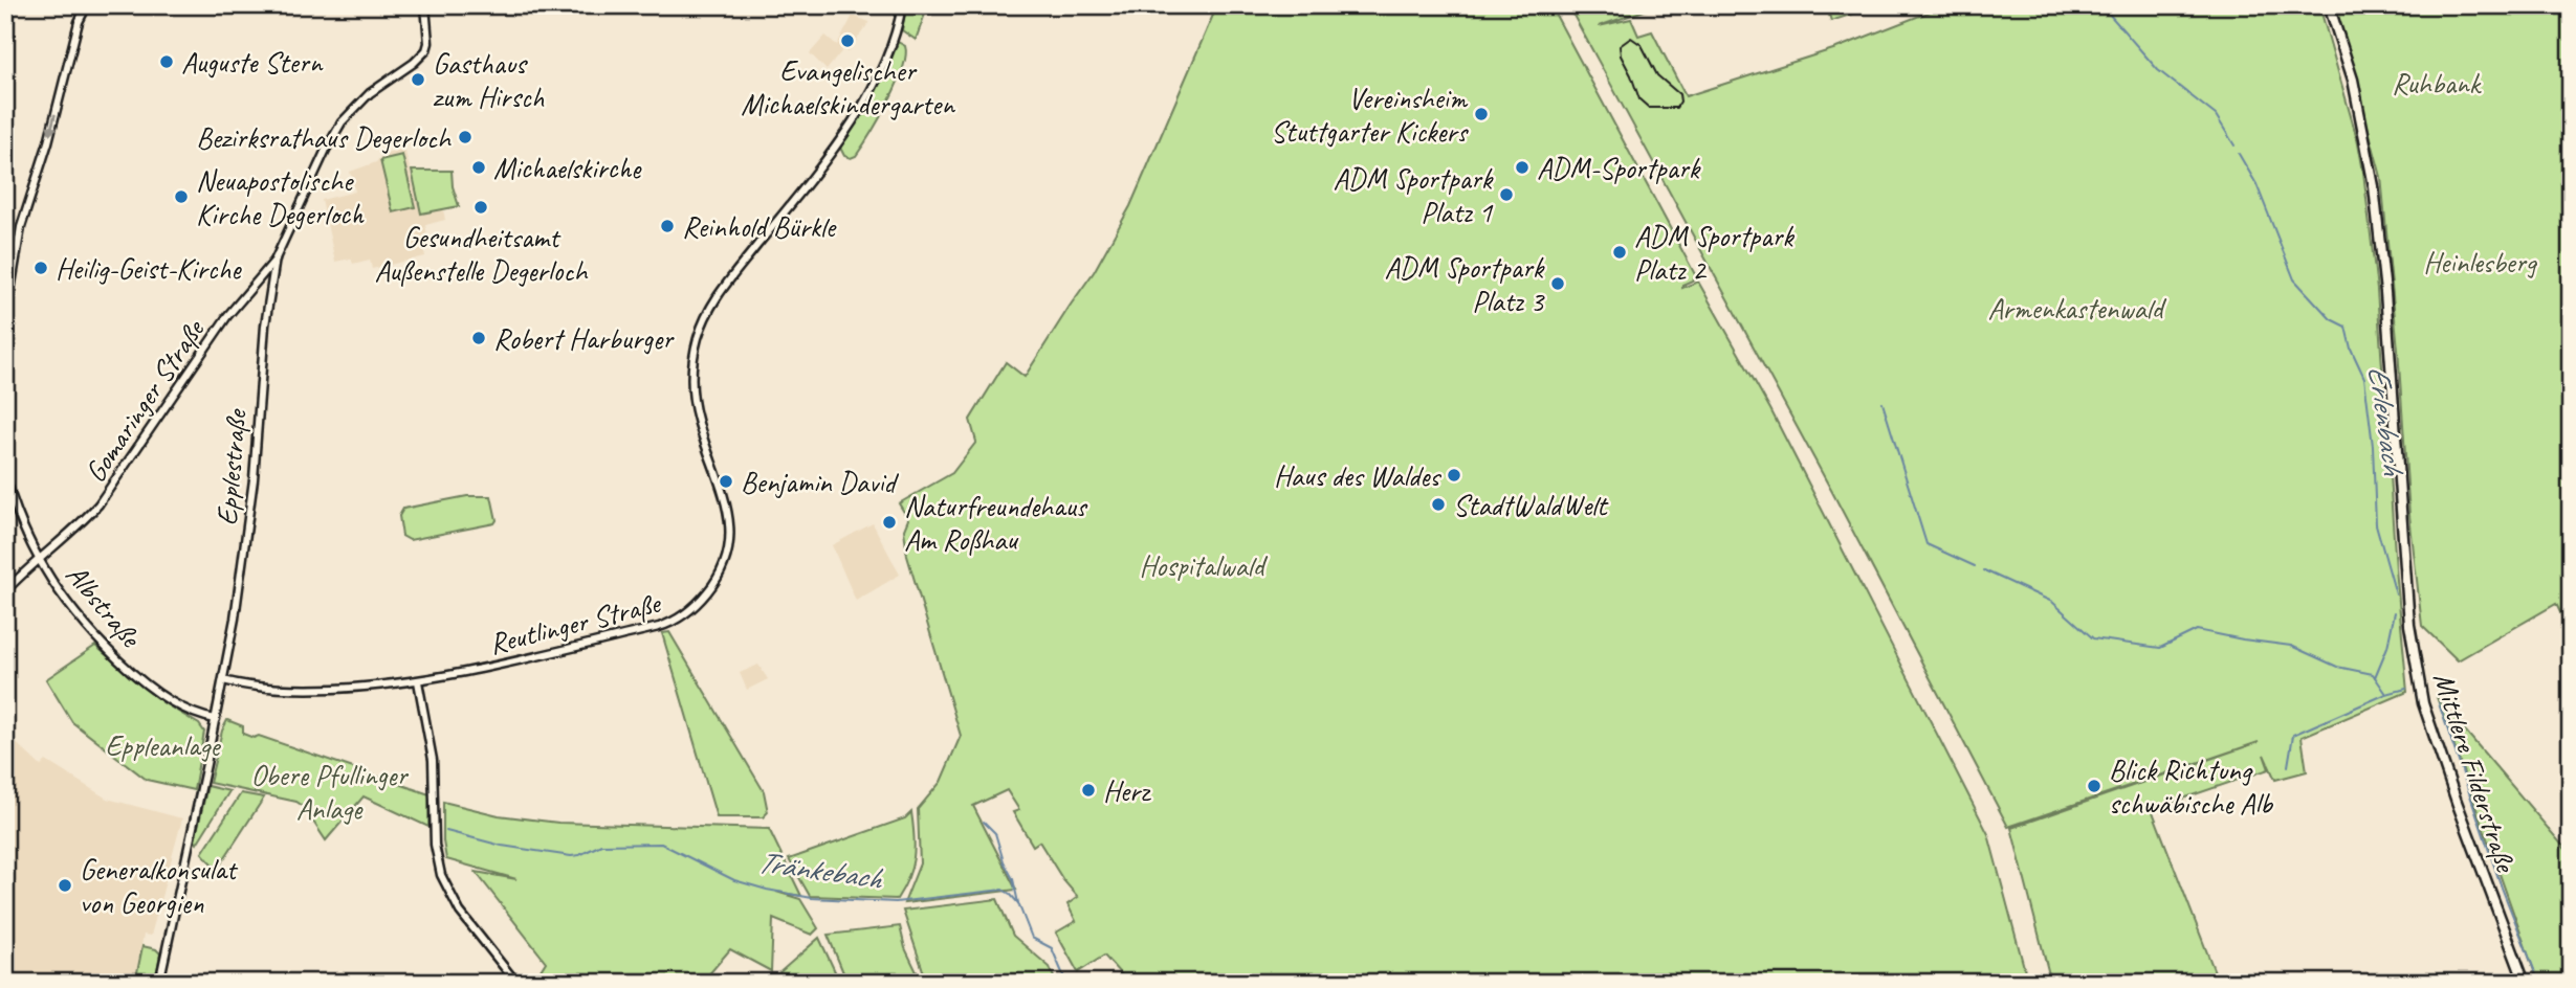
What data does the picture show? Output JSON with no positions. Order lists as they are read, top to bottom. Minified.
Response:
{"streets":{"main road":["Mittlere Filderstraße"],"street":["Gomaringer Straße","Epplestraße","Albstraße","Reutlinger Straße"]},"crossings":[["Gomaringer Straße","Epplestraße"],["Gomaringer Straße","Albstraße"],["Epplestraße","Albstraße"],["Epplestraße","Reutlinger Straße"]],"water":["Erlenbach","Tränkebach"],"parks":["Ruhbank","Heinlesberg","Armenkastenwald","Hospitalwald","Eppleanlage","Obere Pfullinger Anlage"],"places":["Evangelischer Michaelskindergarten","Auguste Stern","Gasthaus zum Hirsch","Vereinsheim Stuttgarter Kickers","Bezirksrathaus Degerloch","Michaelskirche","ADM-Sportpark","ADM Sportpark Platz 1","Neuapostolische Kirche Degerloch","Gesundheitsamt Außenstelle Degerloch","Reinhold Bürkle","ADM Sportpark Platz 2","Heilig-Geist-Kirche","ADM Sportpark Platz 3","Robert Harburger","Haus des Waldes","Benjamin David","StadtWaldWelt","Naturfreundehaus Am Roßhau","Blick Richtung schwäbische Alb","Herz","Generalkonsulat von Georgien"]}
